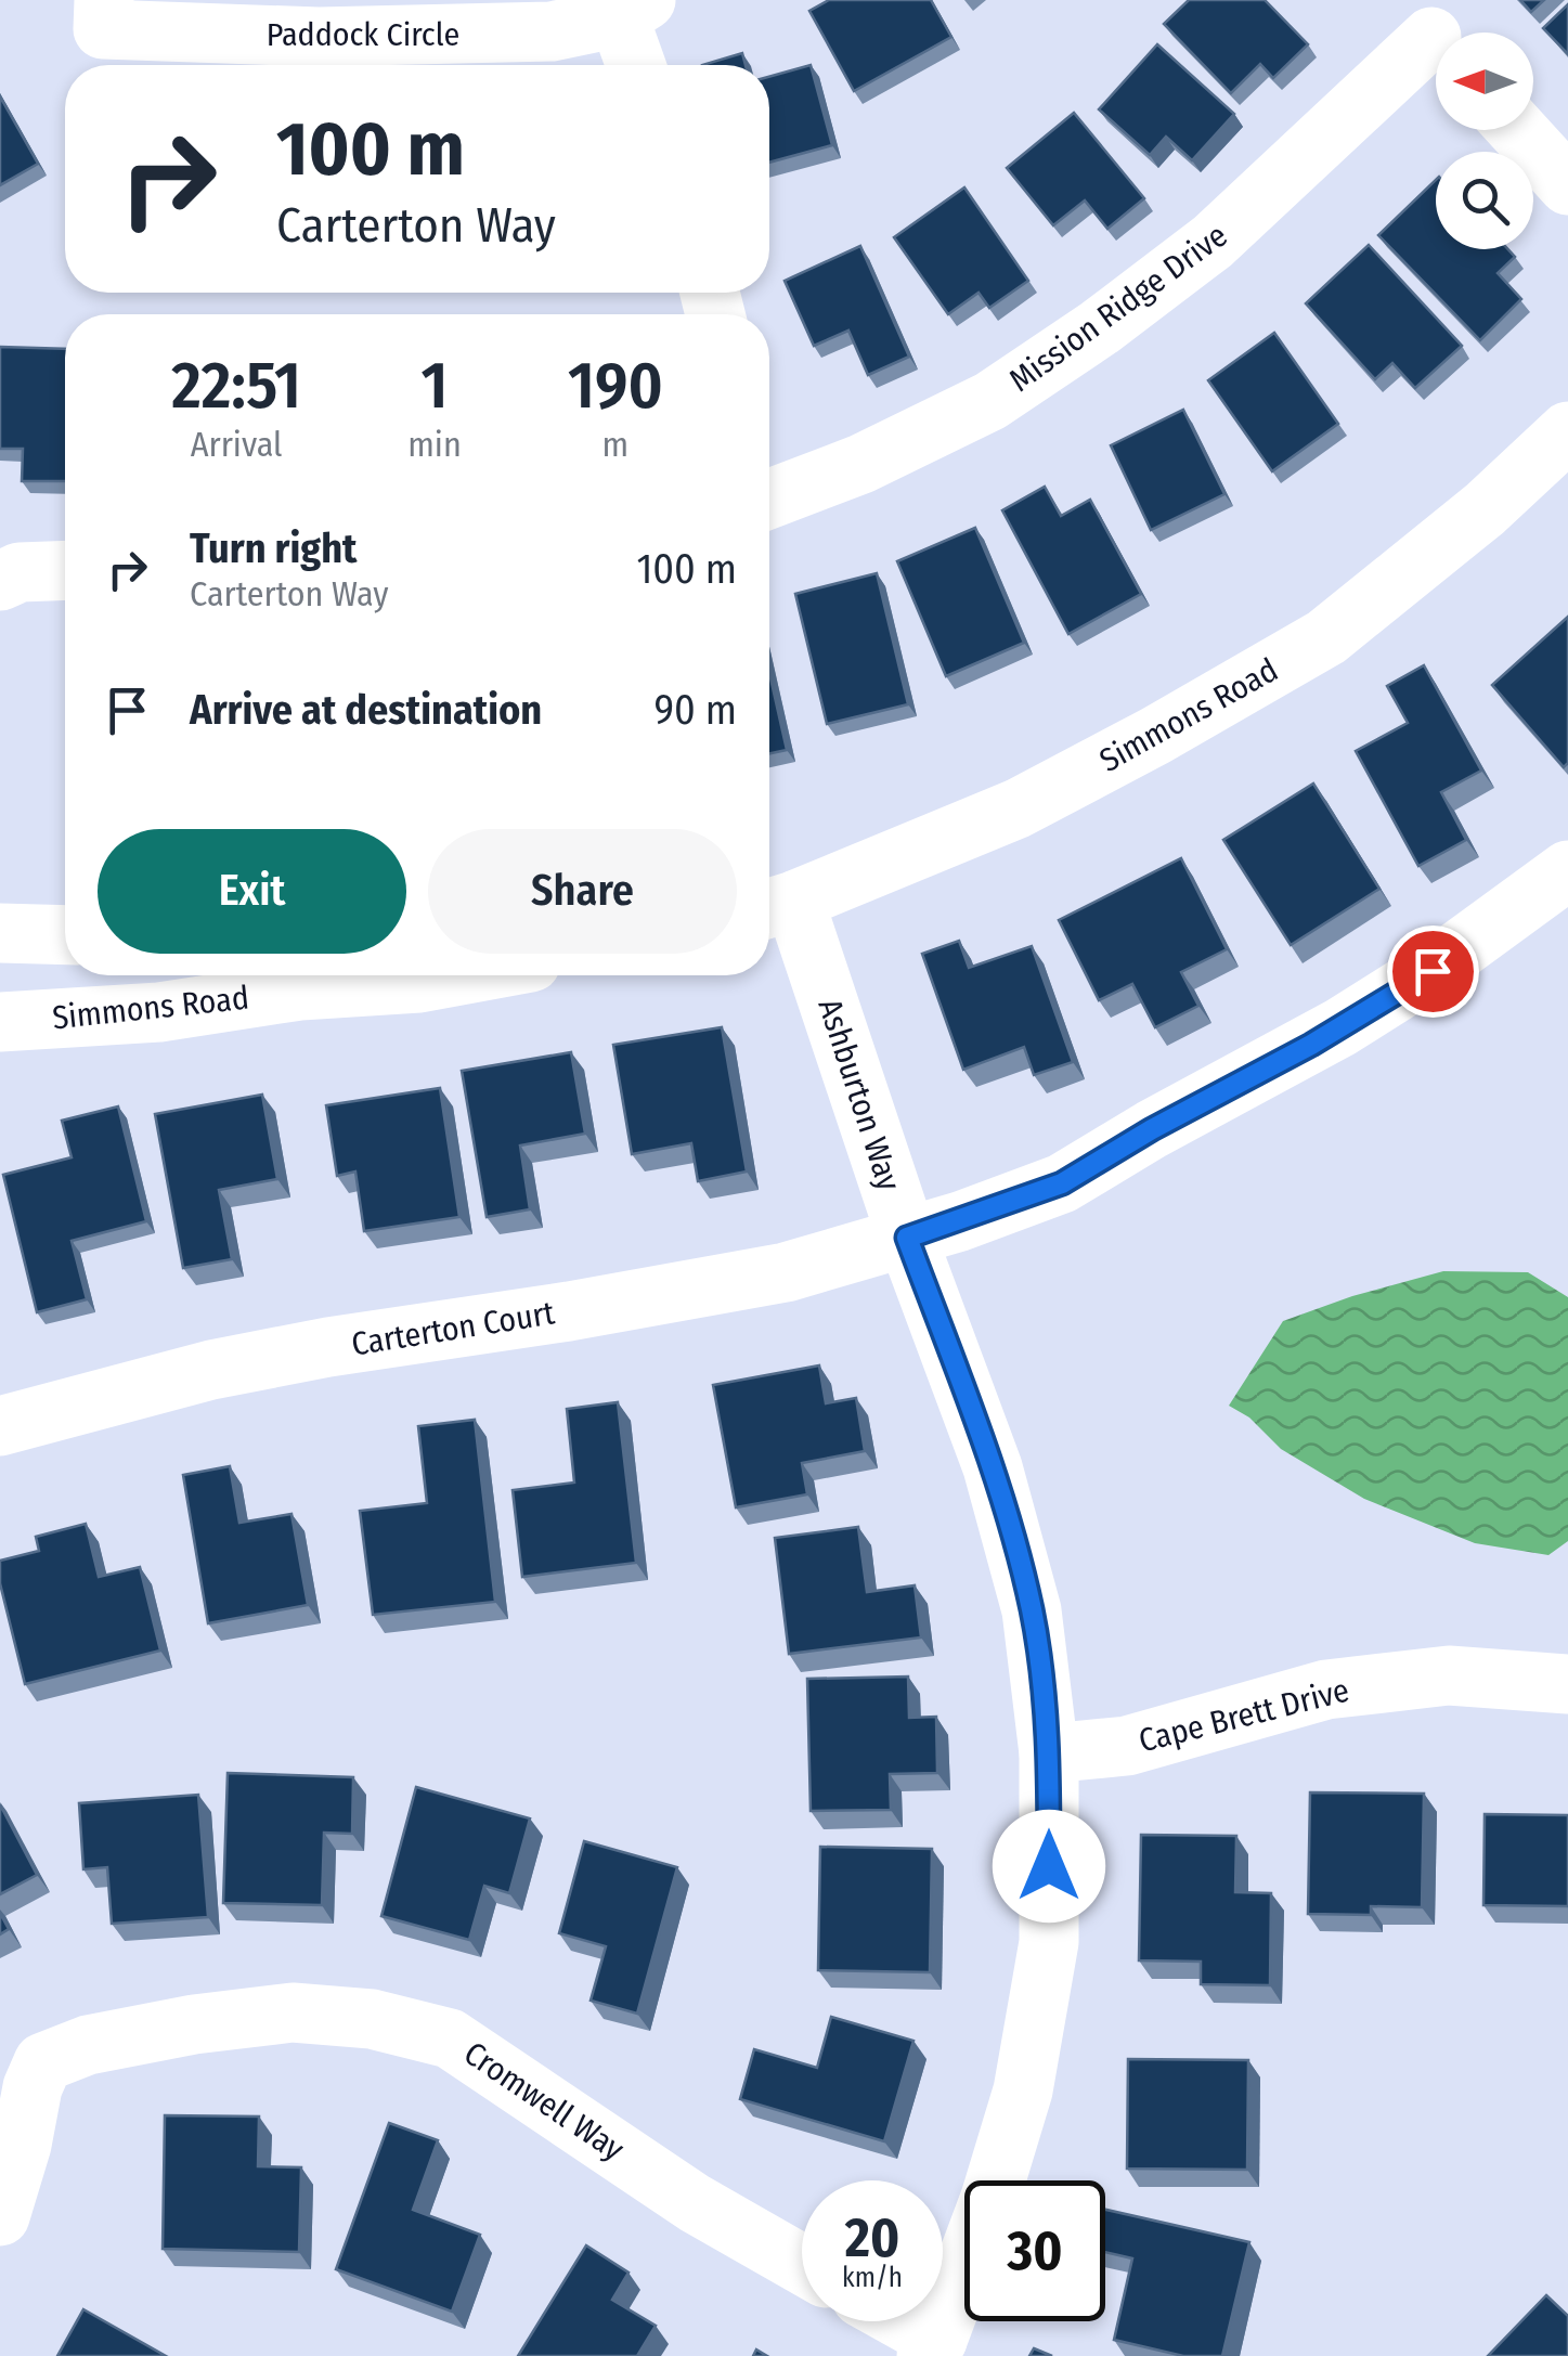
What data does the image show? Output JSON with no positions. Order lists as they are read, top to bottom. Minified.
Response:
{"streets":{"street":["Paddock Circle","Mission Ridge Drive","Simmons Road","Ashburton Way","Carterton Court","Cape Brett Drive","Cromwell Way"]},"crossings":[["Simmons Road","Ashburton Way"],["Ashburton Way","Carterton Court"],["Ashburton Way","Cape Brett Drive"]],"north":"left","page":{"turn":["100 m","Carterton Way"],"eta":["22:51","Arrival","1","min","190","m"],"list":[{"name":"Turn right","note":"Carterton Way","value":"100 m"},{"name":"Arrive at destination","value":"90 m"}],"buttons":["Exit","Share"],"speed":"20 km/h","limit":"30"}}
